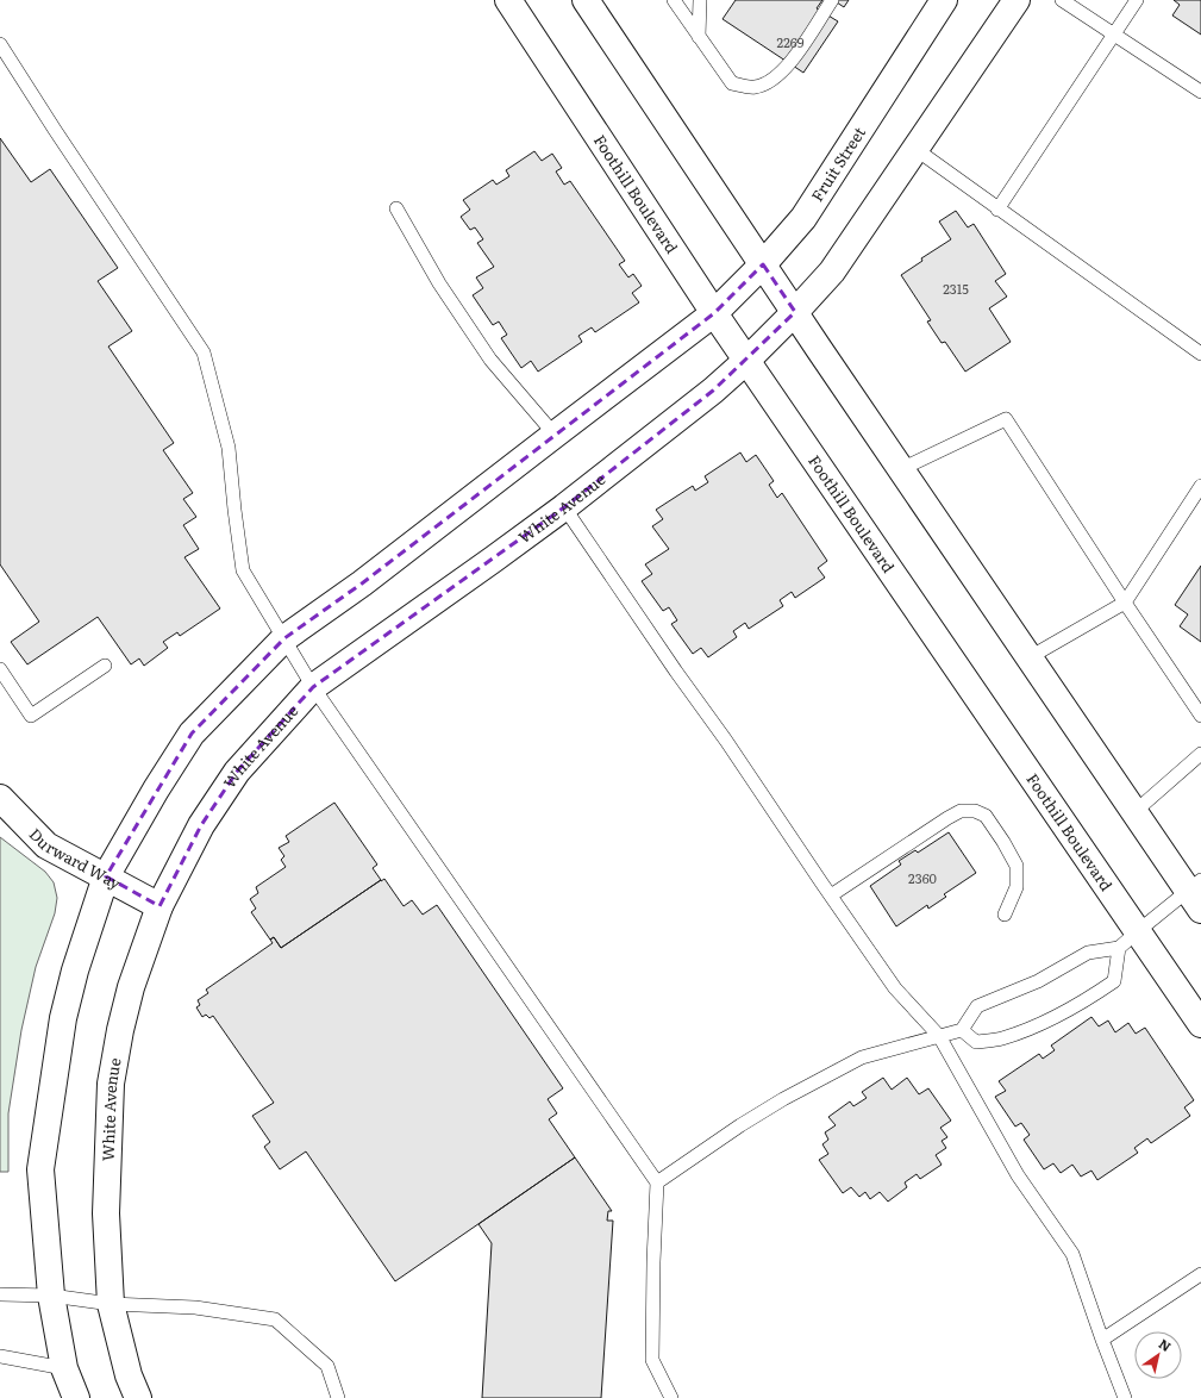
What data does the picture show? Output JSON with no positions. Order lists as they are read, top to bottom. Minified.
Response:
{"streets":{"main road":["Fruit Street","Foothill Boulevard","White Avenue","Durward Way"]},"crossings":[["Fruit Street","Foothill Boulevard"],["Foothill Boulevard","White Avenue"],["White Avenue","Durward Way"]],"house_numbers":["2269","2315","2360"],"north":"top right"}
